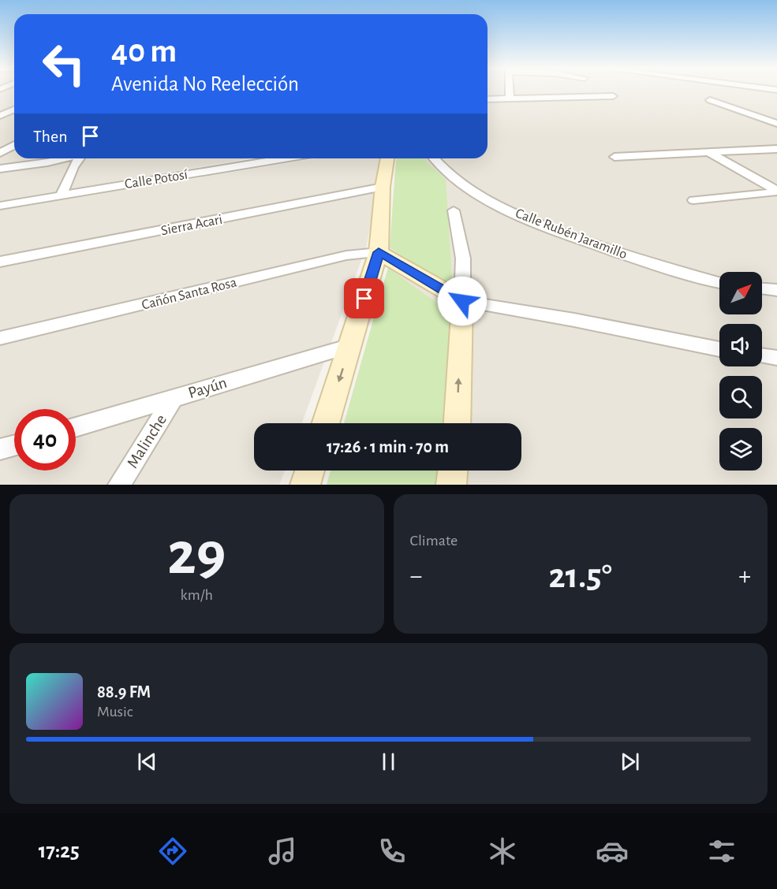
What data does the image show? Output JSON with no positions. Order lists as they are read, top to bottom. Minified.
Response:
{"streets":{"street":["Calle Potosí","Sierra Acari","Calle Rubén Jaramillo","Cañón Santa Rosa","Payún","Malinche"]},"crossings":[["Payún","Malinche"]],"north":"top right","page":{"turn":["40 m","Avenida No Reelección"],"then":"Then","limit":"40","trip":"17:26 · 1 min · 70 m","tile":[["29","km/h"],"Climate"],"heat":["−","21.5°","+"],"song":["88.9 FM","Music"],"tabs":"17:25"}}
